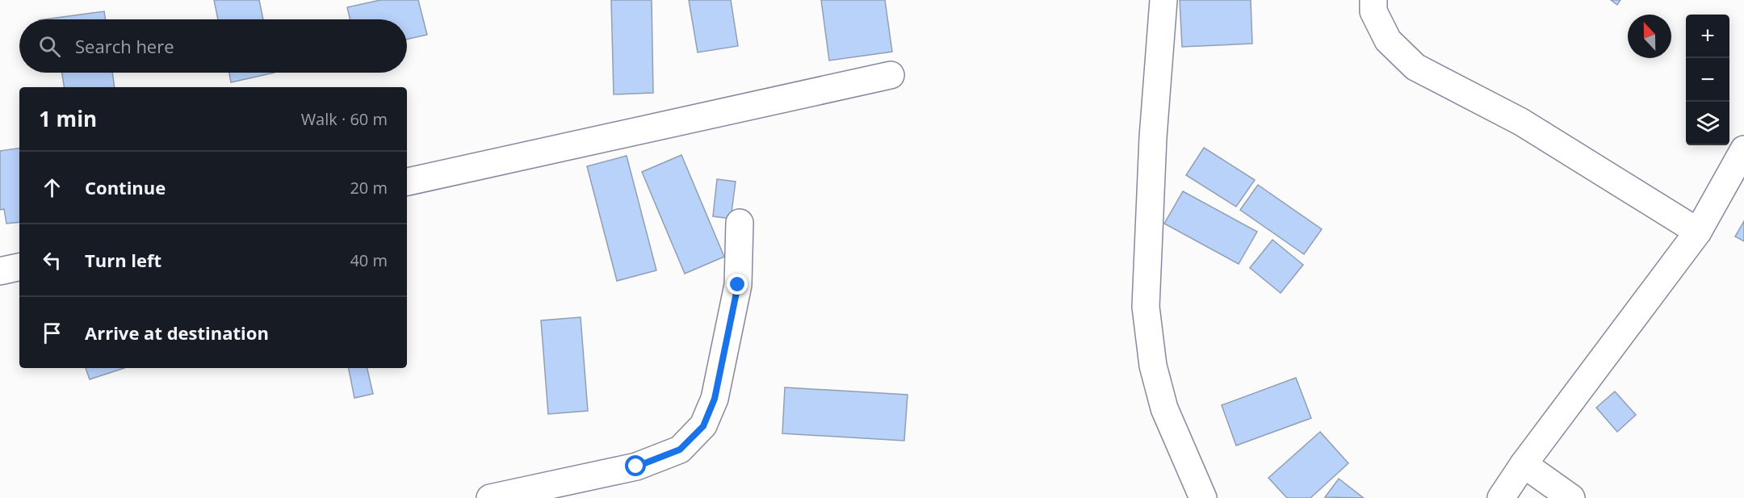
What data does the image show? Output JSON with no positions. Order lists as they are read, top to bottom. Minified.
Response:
{"north":"top","page":{"map_buttons":["+","−"],"search":"Search here","heading":["1 min","Walk · 60 m"],"list":[["Continue","20 m"],["Turn left","40 m"],"Arrive at destination"]}}
